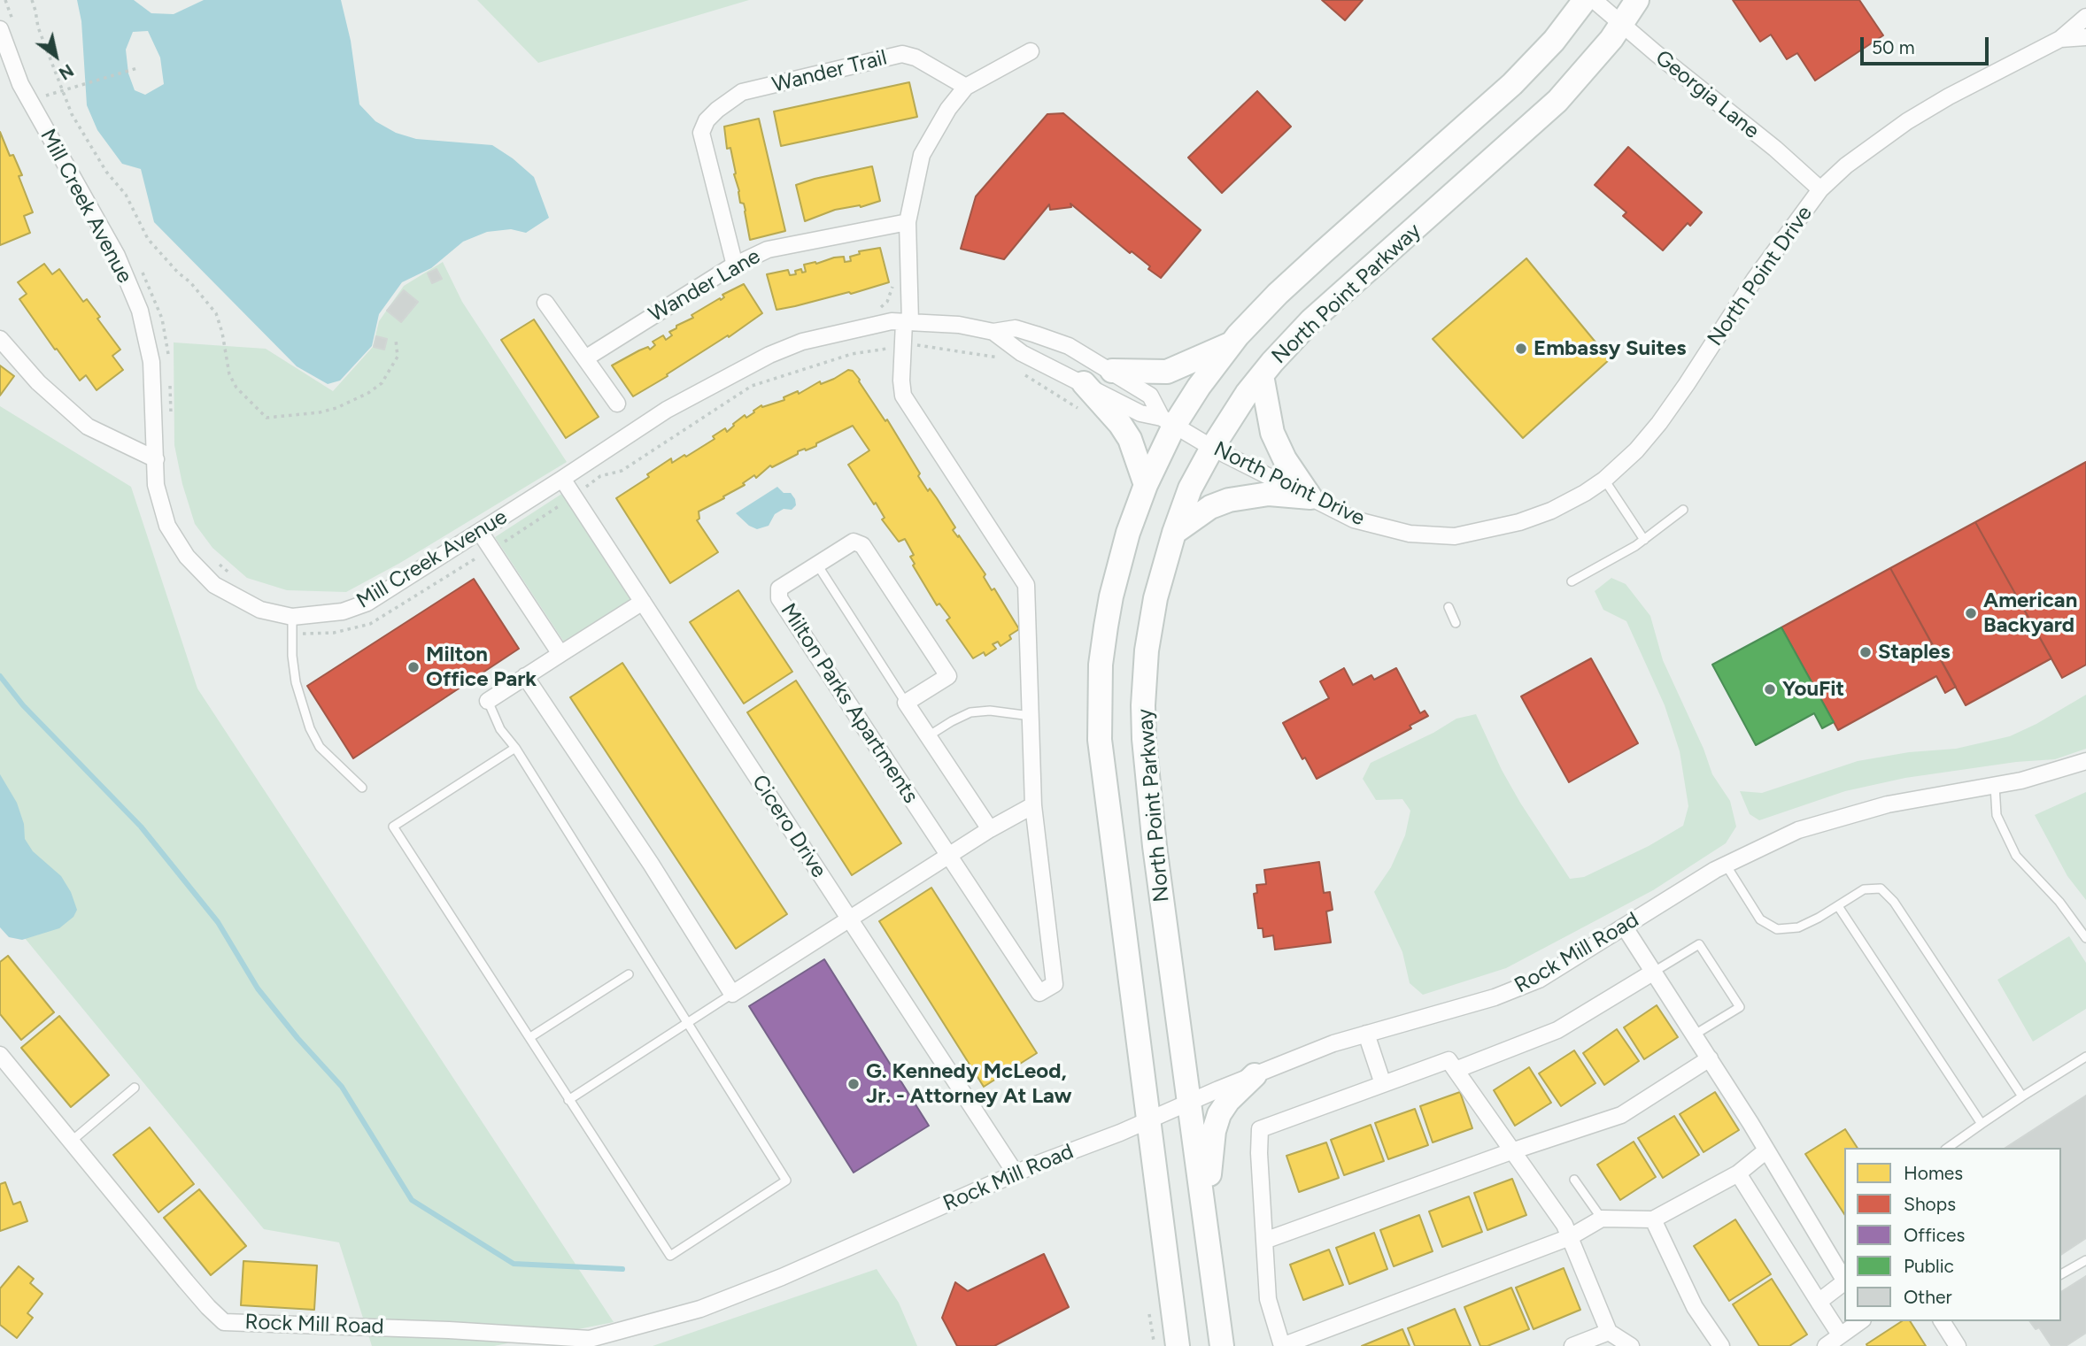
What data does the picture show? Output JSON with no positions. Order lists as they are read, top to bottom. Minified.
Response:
{"streets":{"street":["Wander Trail","Georgia Lane","Mill Creek Avenue","North Point Drive","Wander Lane","North Point Parkway","Milton Parks Apartments","Cicero Drive","Rock Mill Road"]},"crossings":[["Wander Trail","Wander Lane"],["Georgia Lane","North Point Drive"],["Georgia Lane","North Point Parkway"],["Mill Creek Avenue","North Point Drive"],["Mill Creek Avenue","North Point Parkway"],["Mill Creek Avenue","Milton Parks Apartments"],["Mill Creek Avenue","Cicero Drive"],["North Point Drive","North Point Parkway"],["North Point Parkway","Rock Mill Road"],["Cicero Drive","Rock Mill Road"]],"places":["Embassy Suites","American Backyard","Staples","Milton Office Park","YouFit","G. Kennedy McLeod, Jr. - Attorney At Law"],"legend":["Homes","Shops","Offices","Public","Other"],"scale_bar":"50 m","north":"bottom right"}
